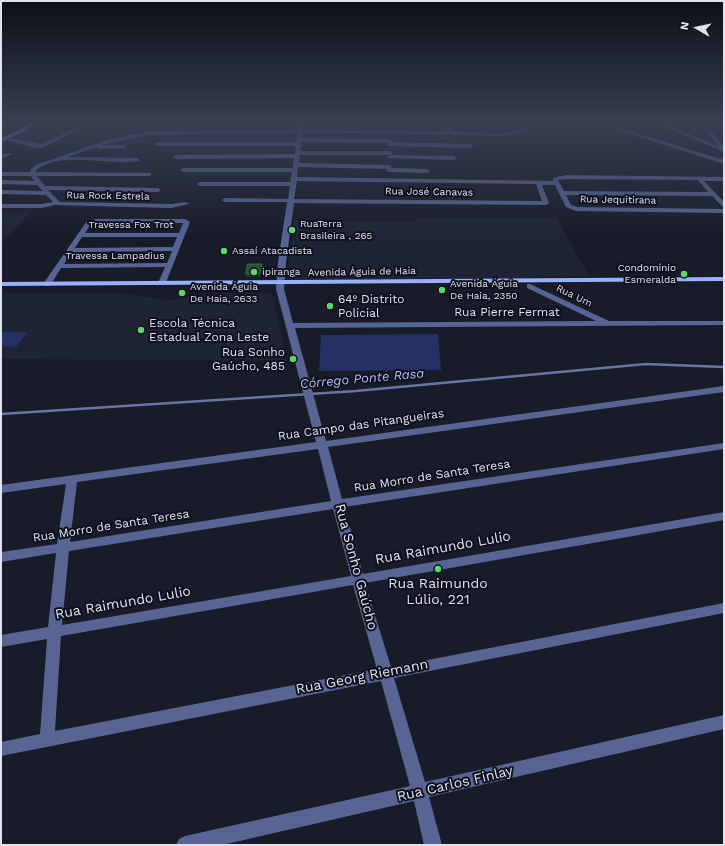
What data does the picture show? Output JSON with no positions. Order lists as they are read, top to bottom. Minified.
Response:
{"streets":{"main road":["Avenida Águia de Haia"],"street":["Rua José Canavas","Rua Rock Estrela","Rua Jequitirana","Travessa Fox Trot","Travessa Lampadius","Rua Um","Rua Pierre Fermat","Rua Campo das Pitangueiras","Rua Morro de Santa Teresa","Rua Raimundo Lulio","Rua Sonho Gaúcho","Rua Georg Riemann","Rua Carlos Finlay"]},"crossings":[["Avenida Águia de Haia","Rua Um"],["Avenida Águia de Haia","Rua Sonho Gaúcho"],["Rua Um","Rua Pierre Fermat"],["Rua Pierre Fermat","Rua Sonho Gaúcho"],["Rua Campo das Pitangueiras","Rua Sonho Gaúcho"],["Rua Morro de Santa Teresa","Rua Sonho Gaúcho"],["Rua Raimundo Lulio","Rua Sonho Gaúcho"],["Rua Sonho Gaúcho","Rua Georg Riemann"],["Rua Sonho Gaúcho","Rua Carlos Finlay"]],"water":["Córrego Ponte Rasa"],"places":["RuaTerra Brasileira , 265","Assaí Atacadista","ipiranga","Condomínio Esmeralda","Avenida Águia De Haia, 2350","Avenida Águia De Haia, 2633","64º Distrito Policial","Escola Técnica Estadual Zona Leste","Rua Sonho Gaúcho, 485","Rua Raimundo Lúlio, 221"],"north":"left"}
